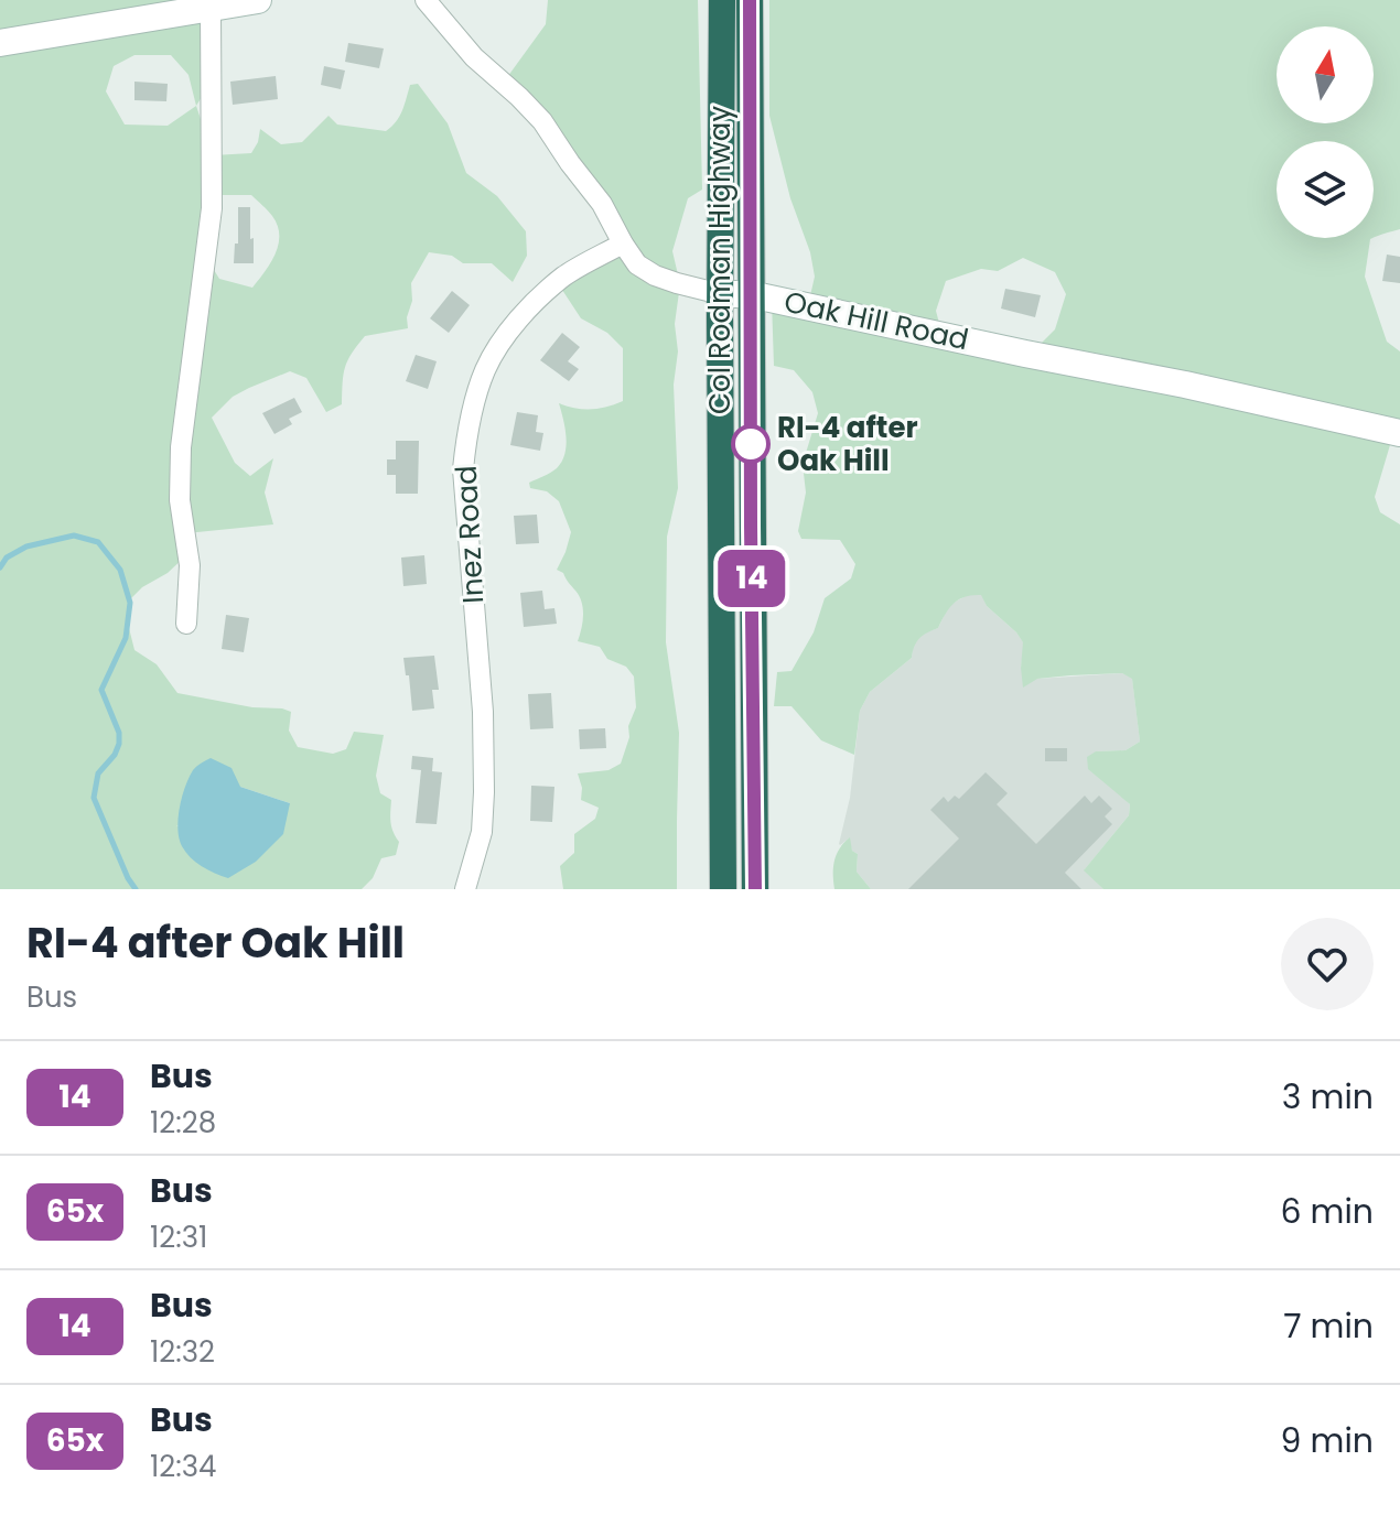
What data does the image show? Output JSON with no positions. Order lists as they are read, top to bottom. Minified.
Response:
{"streets":{"highway":["Col Rodman Highway"],"street":["Oak Hill Road","Inez Road"]},"crossings":[["Col Rodman Highway","Oak Hill Road"],["Oak Hill Road","Inez Road"]],"places":["RI-4 after Oak Hill"],"lines":["bus line 14"],"north":"top","page":{"on_map":"14","heading":["RI-4 after Oak Hill","Bus"],"list":[{"mark":"14","name":"Bus","note":"12:28","value":"3 min"},{"mark":"65x","name":"Bus","note":"12:31","value":"6 min"},{"mark":"14","name":"Bus","note":"12:32","value":"7 min"},{"mark":"65x","name":"Bus","note":"12:34","value":"9 min"}]}}
